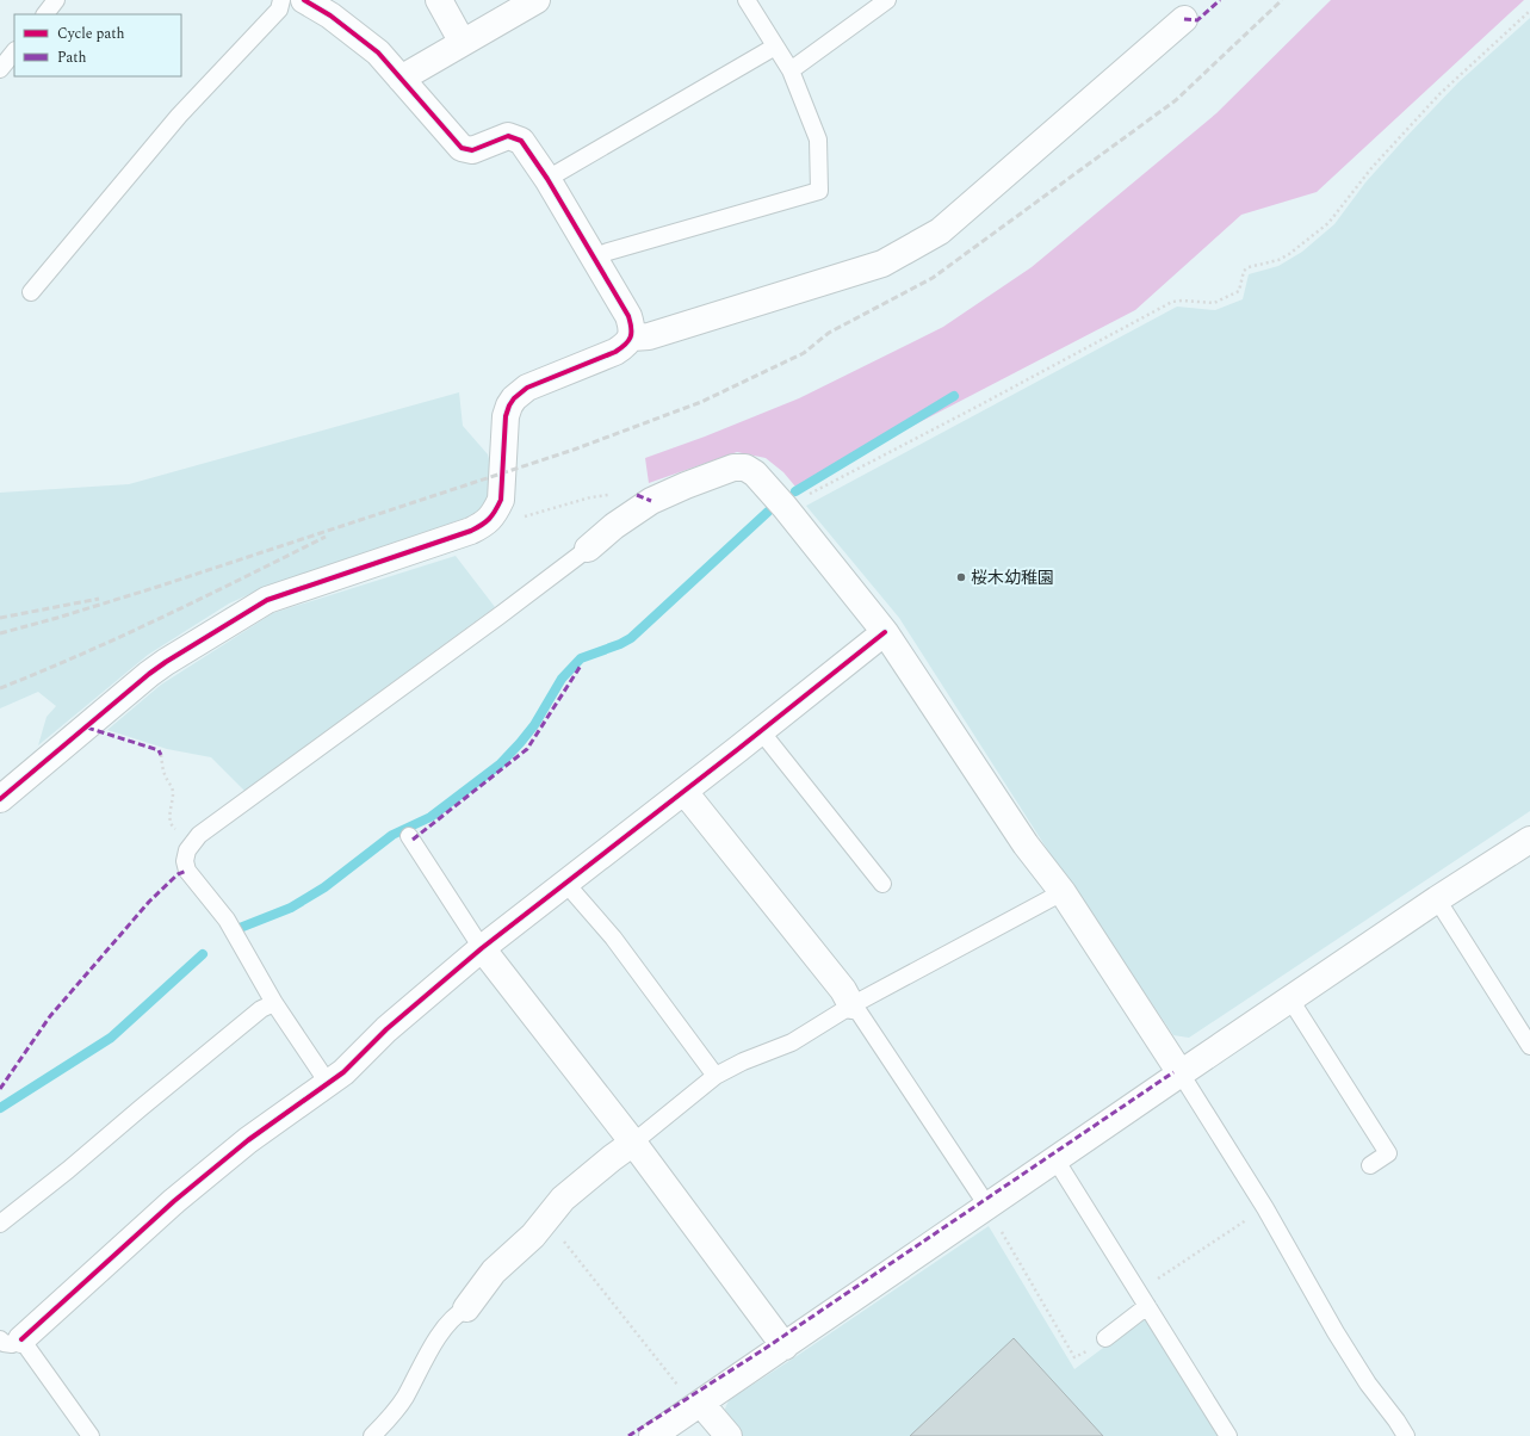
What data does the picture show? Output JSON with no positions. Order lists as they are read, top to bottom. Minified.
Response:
{"places":["桜木幼稚園"],"legend":["Cycle path","Path"]}
